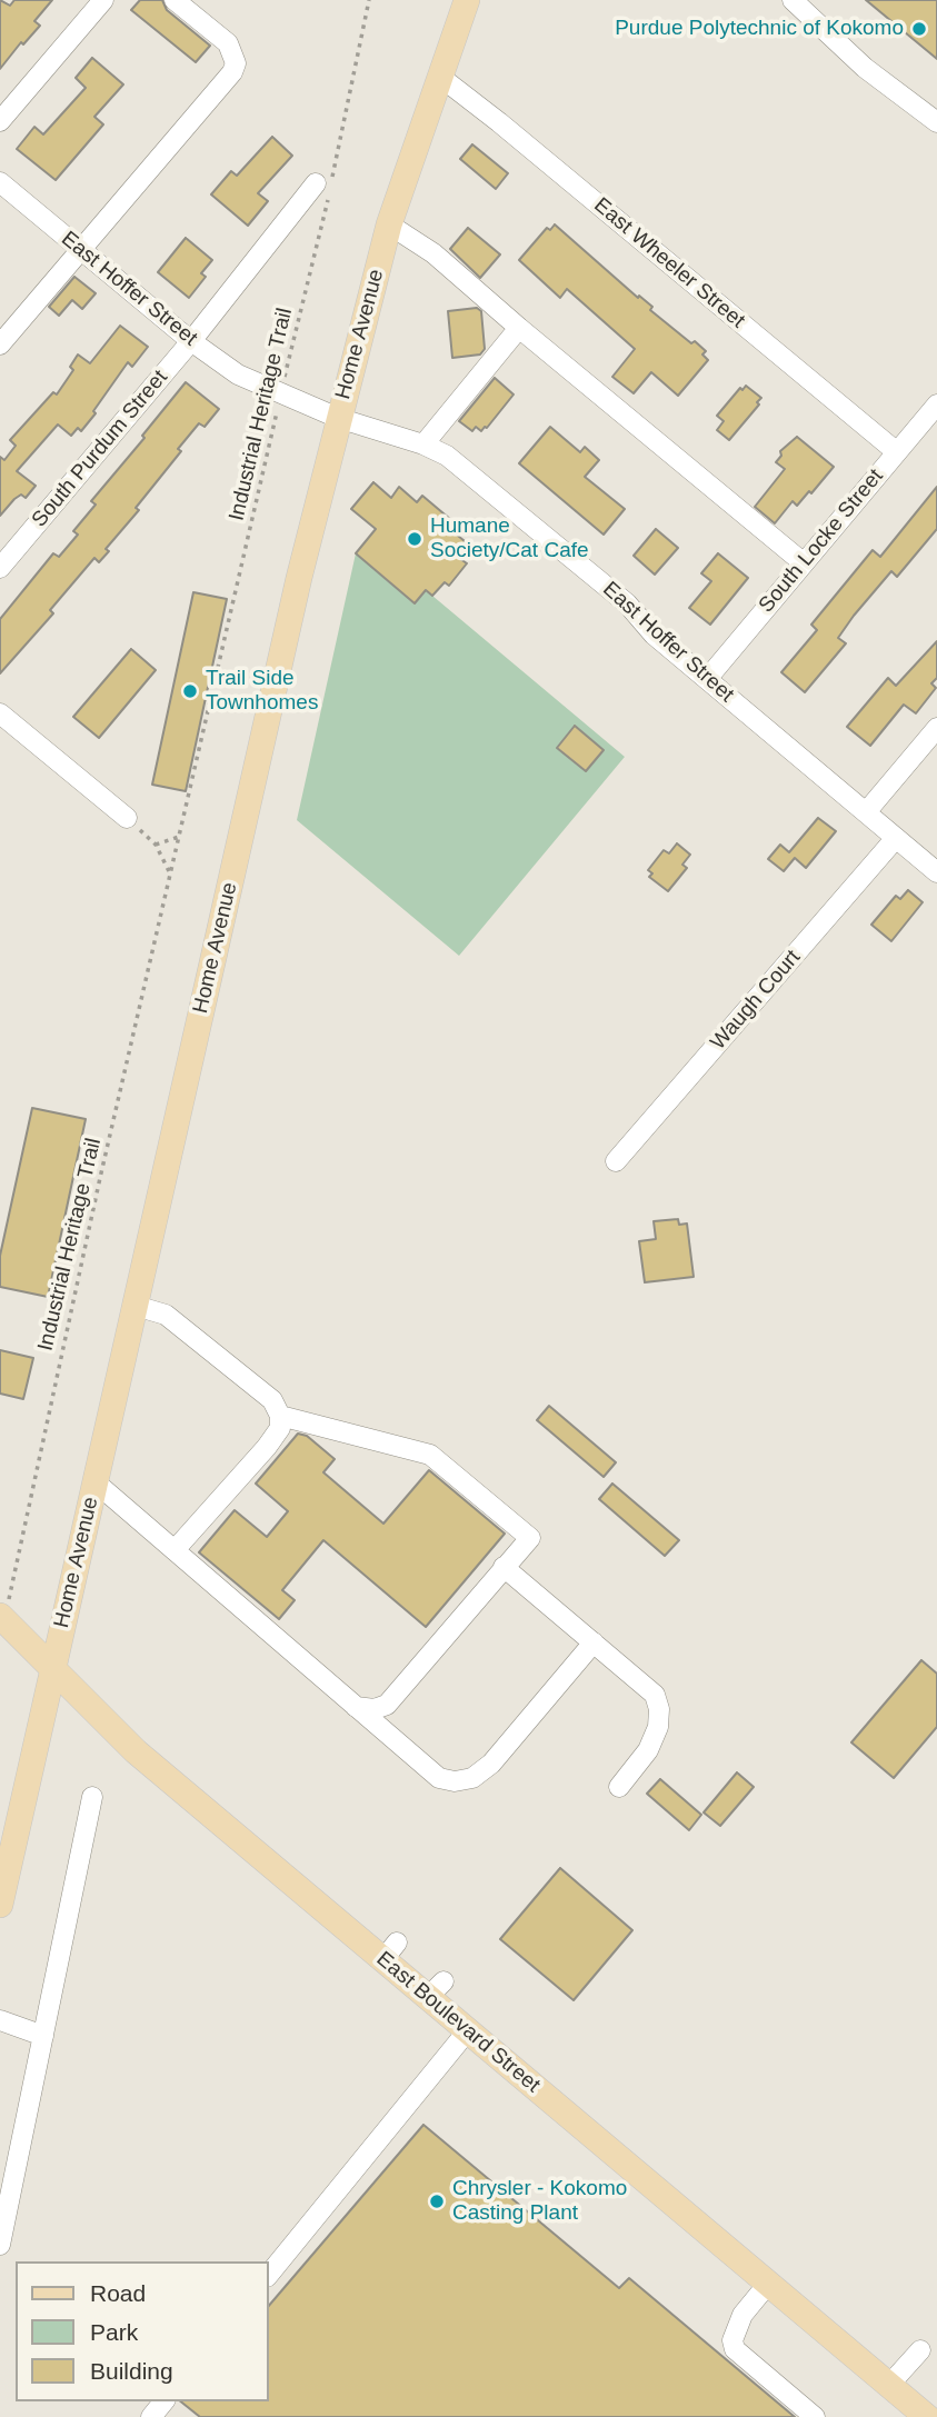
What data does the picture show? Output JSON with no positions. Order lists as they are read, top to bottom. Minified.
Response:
{"streets":{"main road":["Home Avenue","East Boulevard Street"],"street":["East Wheeler Street","East Hoffer Street","South Purdum Street","South Locke Street","Waugh Court"],"path":["Industrial Heritage Trail"]},"crossings":[["East Wheeler Street","Home Avenue"],["East Wheeler Street","South Locke Street"],["East Hoffer Street","Home Avenue"],["East Hoffer Street","Industrial Heritage Trail"],["East Hoffer Street","South Purdum Street"],["East Hoffer Street","South Locke Street"],["East Hoffer Street","Waugh Court"],["Home Avenue","East Boulevard Street"],["Industrial Heritage Trail","South Purdum Street"],["Industrial Heritage Trail","East Boulevard Street"]],"places":["Purdue Polytechnic of Kokomo","Humane Society/Cat Cafe","Trail Side Townhomes","Chrysler - Kokomo Casting Plant"],"legend":["Road","Park","Building"]}
